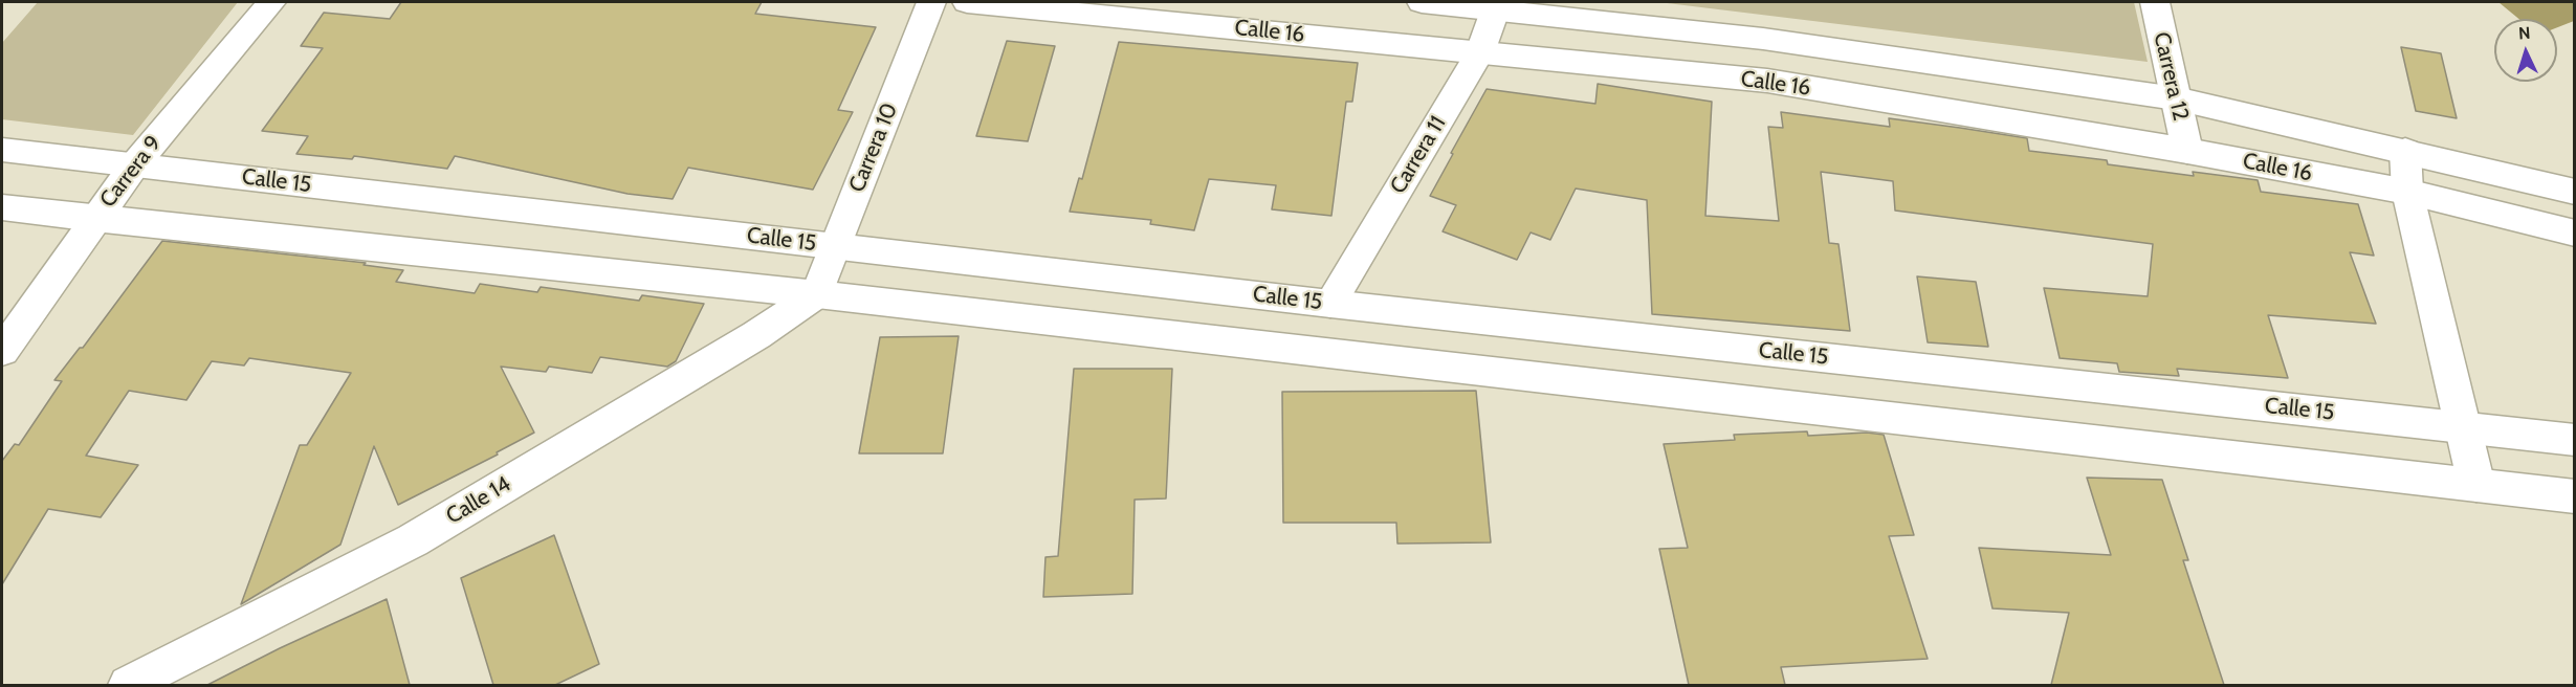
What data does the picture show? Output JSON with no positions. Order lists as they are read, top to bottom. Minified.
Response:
{"streets":{"street":["Calle 16","Carrera 12","Carrera 10","Carrera 11","Carrera 9","Calle 15","Calle 14"]},"crossings":[["Calle 16","Carrera 12"],["Calle 16","Carrera 11"],["Carrera 10","Calle 15"],["Carrera 10","Calle 14"],["Carrera 11","Calle 15"],["Carrera 9","Calle 15"]],"north":"top"}
